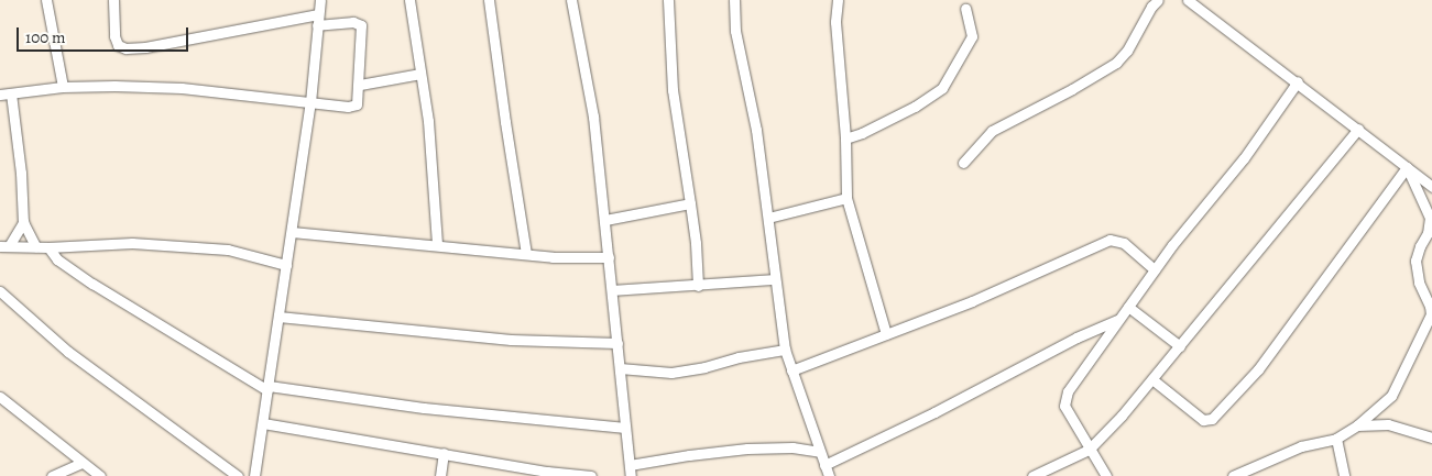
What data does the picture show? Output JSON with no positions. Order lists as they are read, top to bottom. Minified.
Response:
{"scale_bar":"100 m"}
